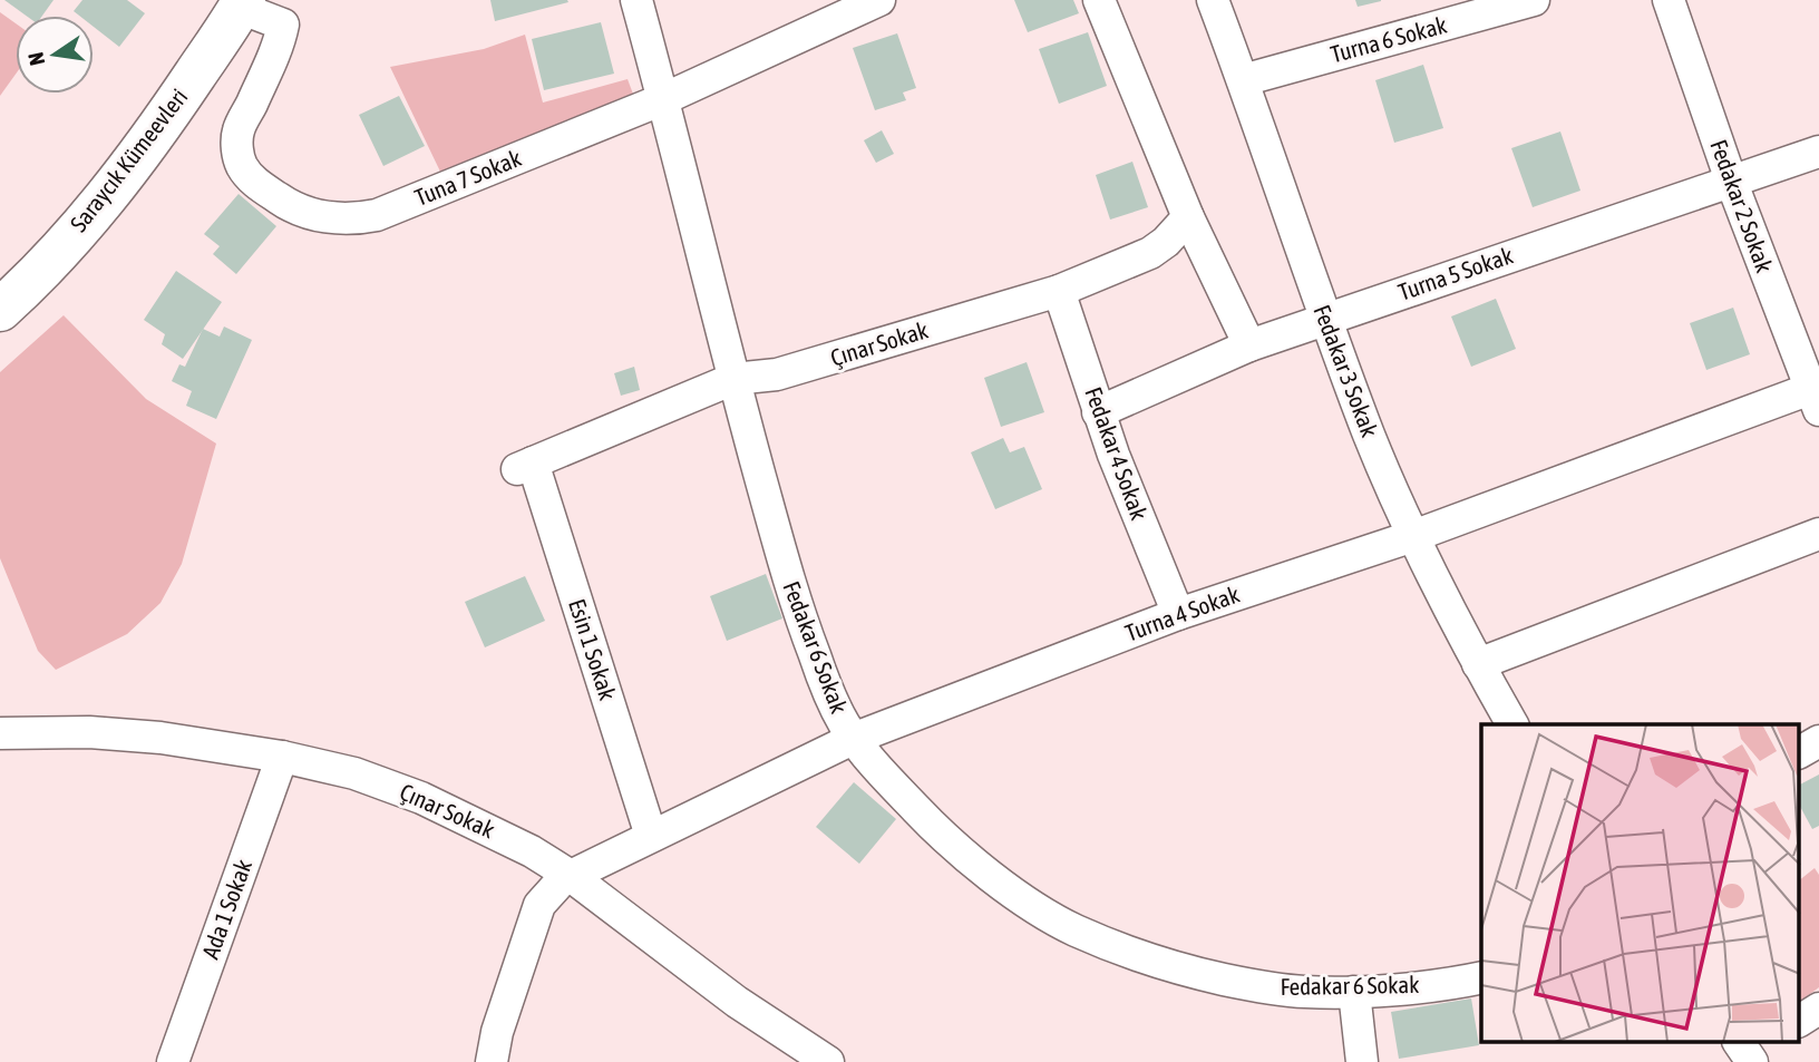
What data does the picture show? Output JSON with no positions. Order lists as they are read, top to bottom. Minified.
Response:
{"streets":{"main road":["Saraycık Kümeevleri"],"street":["Turna 6 Sokak","Tuna 7 Sokak","Fedakar 2 Sokak","Turna 5 Sokak","Çınar Sokak","Fedakar 3 Sokak","Fedakar 4 Sokak","Turna 4 Sokak","Fedakar 6 Sokak","Esin 1 Sokak","Ada 1 Sokak"]},"crossings":[["Turna 6 Sokak","Fedakar 3 Sokak"],["Saraycık Kümeevleri","Tuna 7 Sokak"],["Tuna 7 Sokak","Fedakar 6 Sokak"],["Fedakar 2 Sokak","Turna 5 Sokak"],["Fedakar 2 Sokak","Turna 4 Sokak"],["Turna 5 Sokak","Fedakar 3 Sokak"],["Turna 5 Sokak","Fedakar 4 Sokak"],["Çınar Sokak","Fedakar 4 Sokak"],["Çınar Sokak","Turna 4 Sokak"],["Çınar Sokak","Fedakar 6 Sokak"],["Çınar Sokak","Esin 1 Sokak"],["Çınar Sokak","Ada 1 Sokak"],["Fedakar 3 Sokak","Turna 4 Sokak"],["Fedakar 4 Sokak","Turna 4 Sokak"],["Turna 4 Sokak","Fedakar 6 Sokak"],["Turna 4 Sokak","Esin 1 Sokak"]],"north":"left"}
